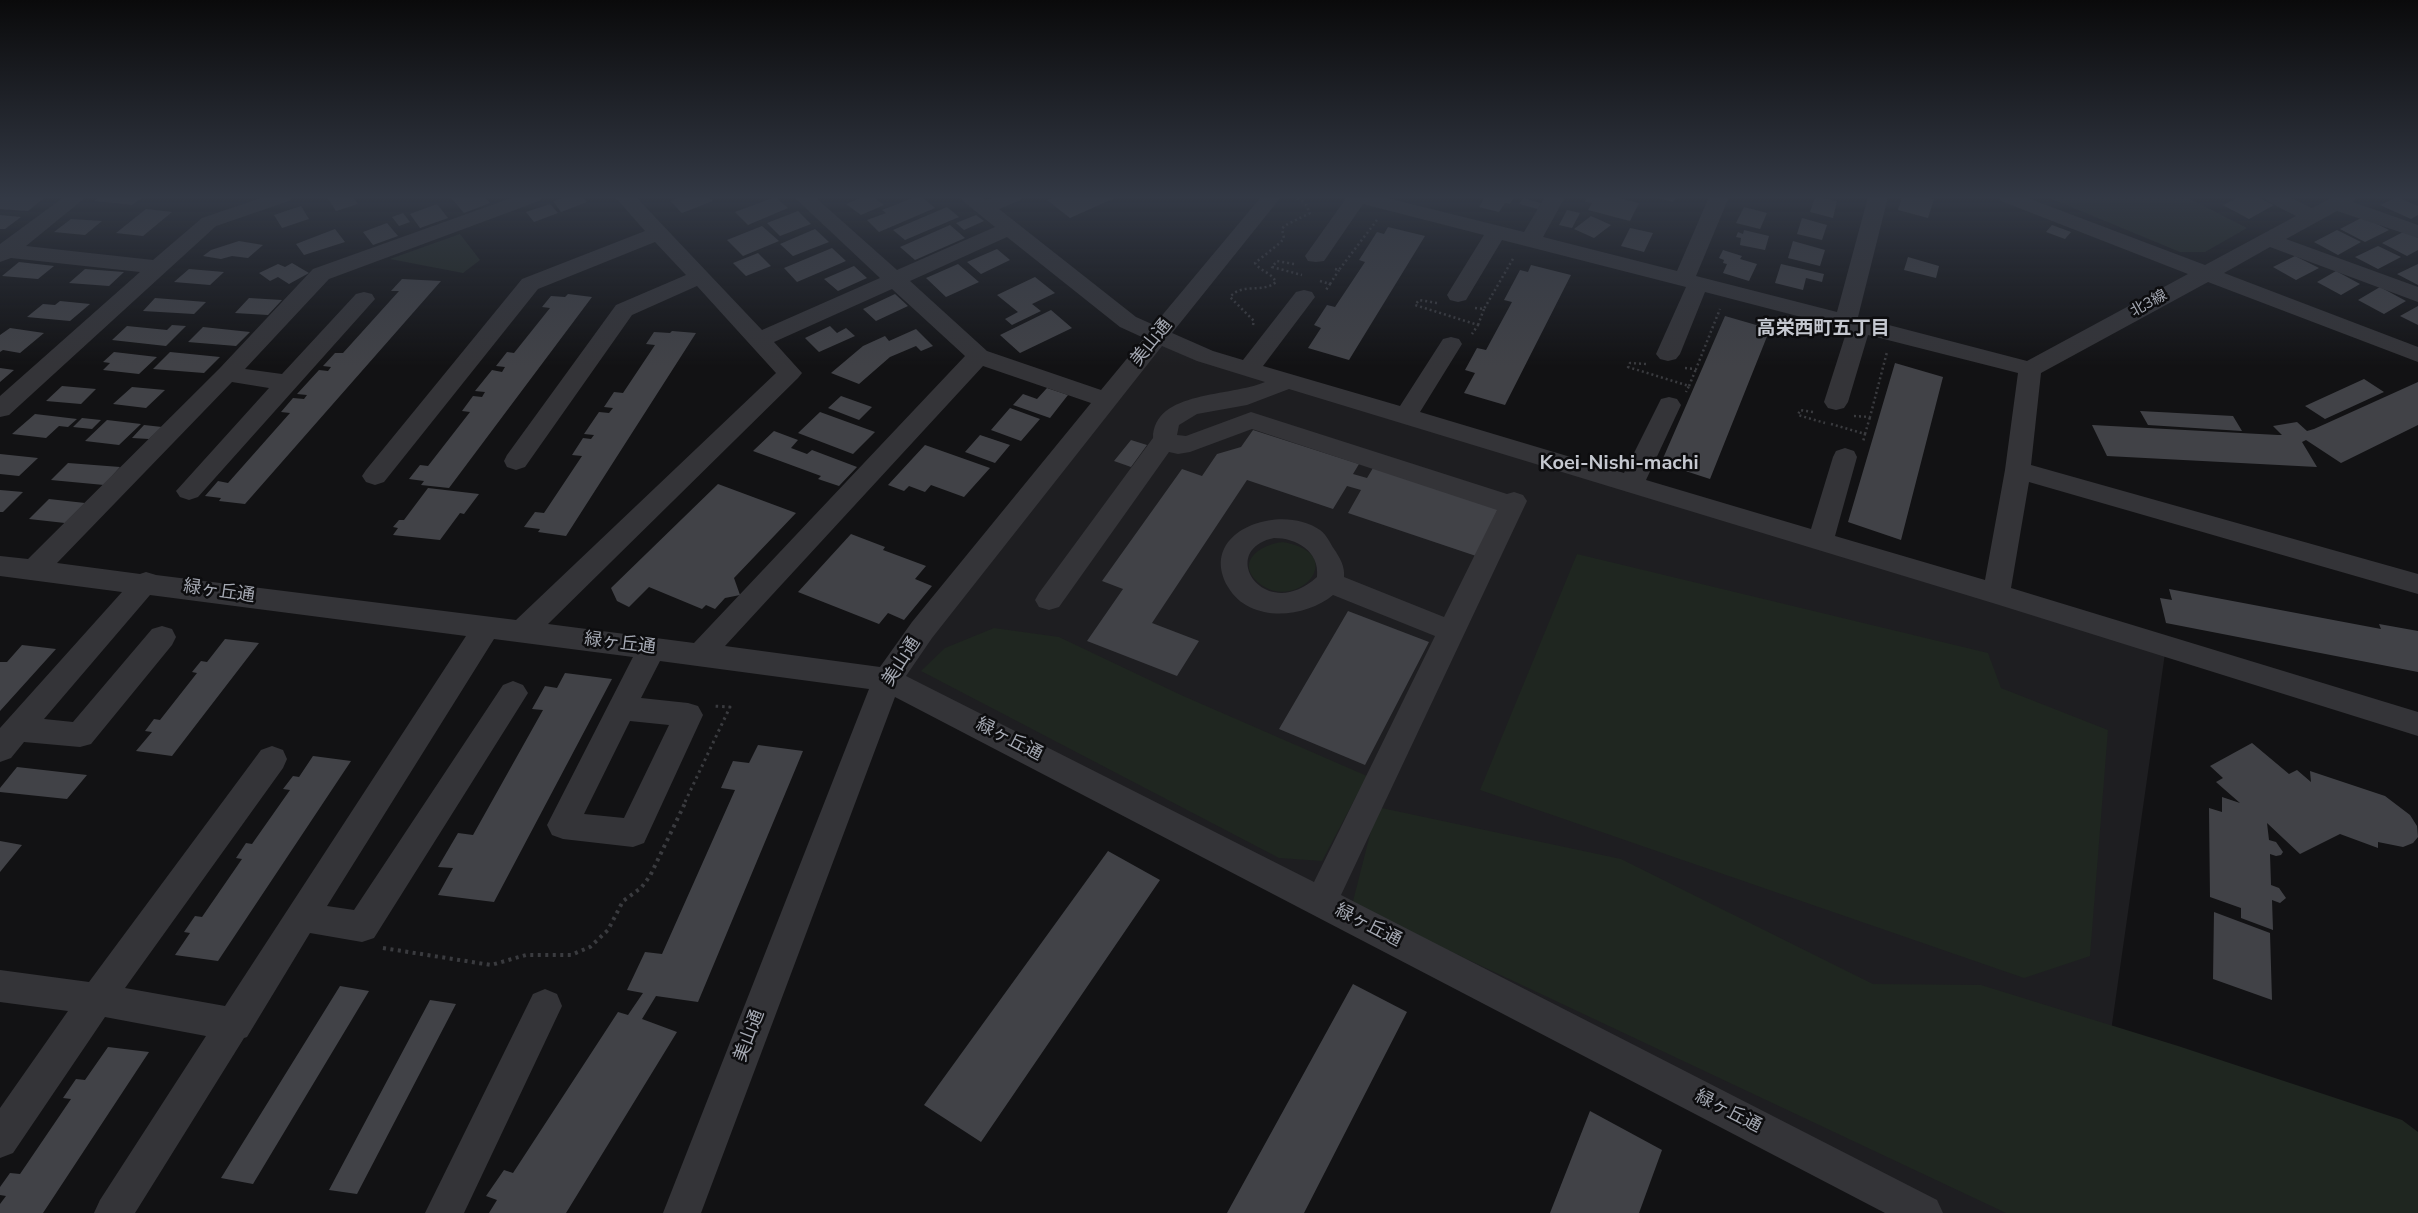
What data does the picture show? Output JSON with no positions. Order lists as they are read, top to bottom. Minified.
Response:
{"streets":{"street":["北3線","美山通","緑ヶ丘通"]},"crossings":[["美山通","緑ヶ丘通"]],"districts":["高栄西町五丁目","Koei-Nishi-machi"]}
